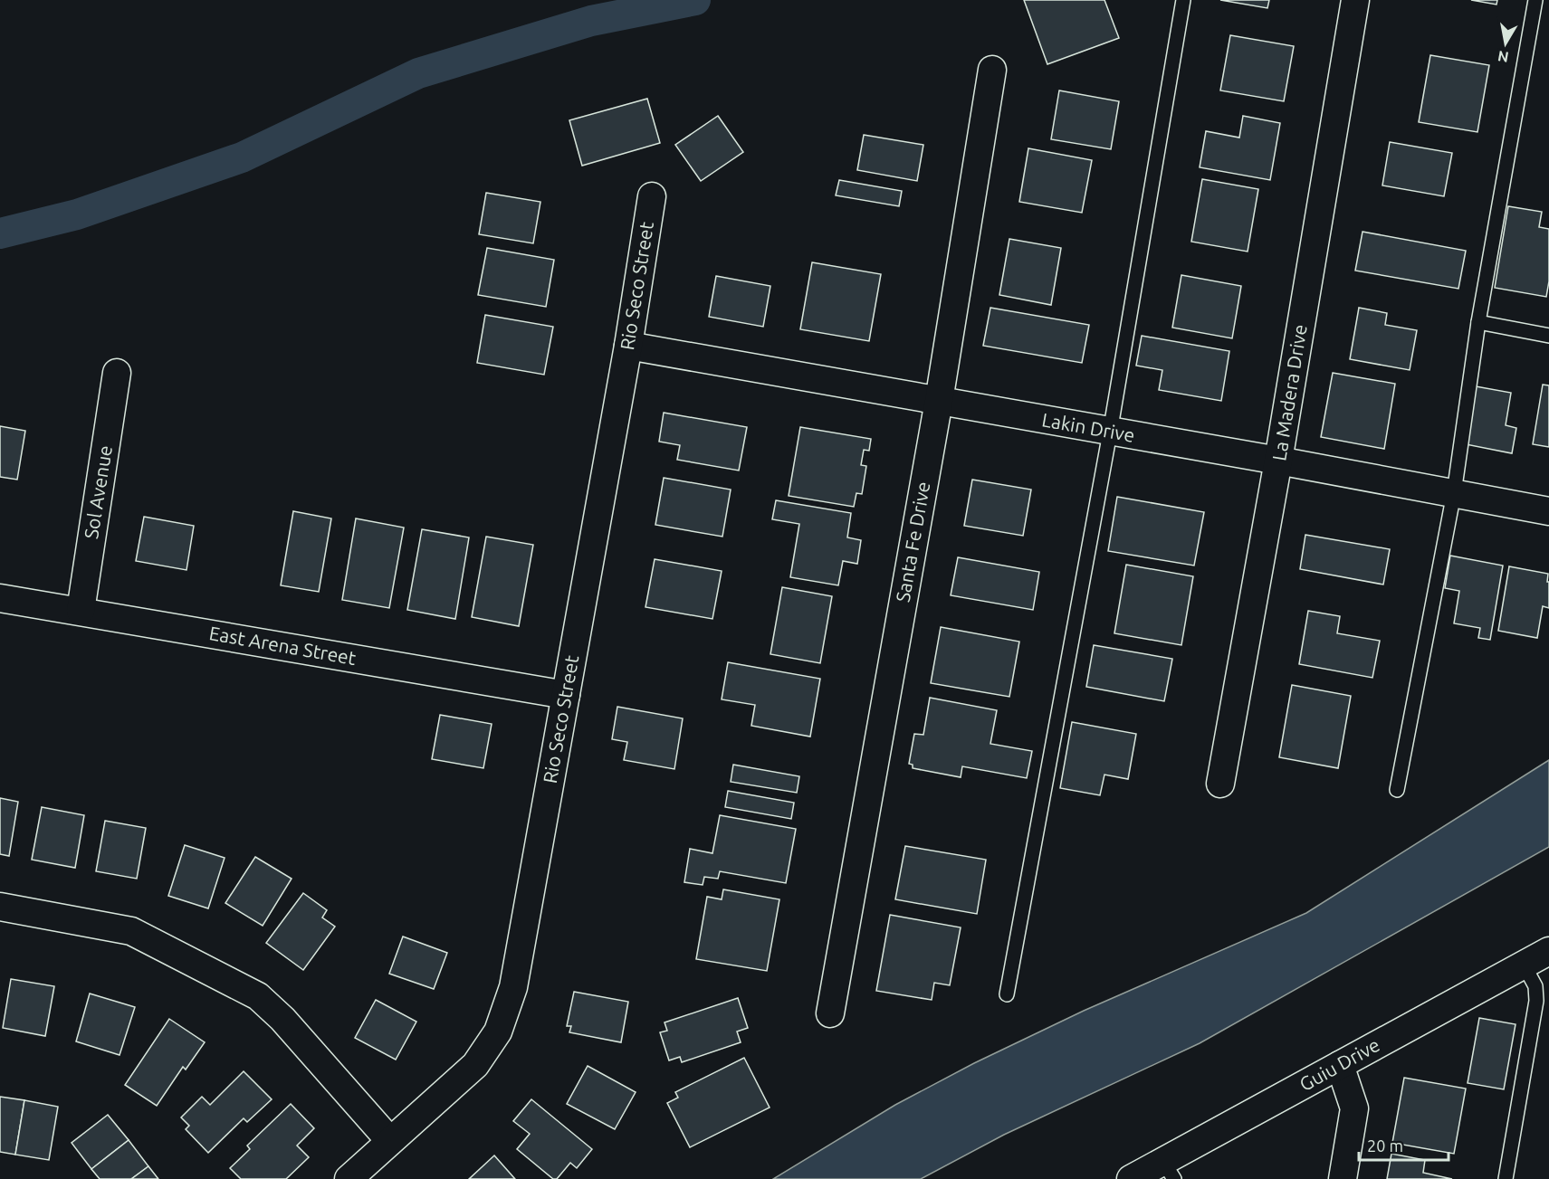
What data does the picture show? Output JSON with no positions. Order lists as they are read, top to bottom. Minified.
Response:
{"streets":{"street":["Rio Seco Street","La Madera Drive","Lakin Drive","Sol Avenue","Santa Fe Drive","East Arena Street","Guiu Drive"]},"crossings":[["Rio Seco Street","Lakin Drive"],["Rio Seco Street","East Arena Street"],["La Madera Drive","Lakin Drive"],["Lakin Drive","Santa Fe Drive"],["Sol Avenue","East Arena Street"]],"scale_bar":"20 m","north":"bottom"}
